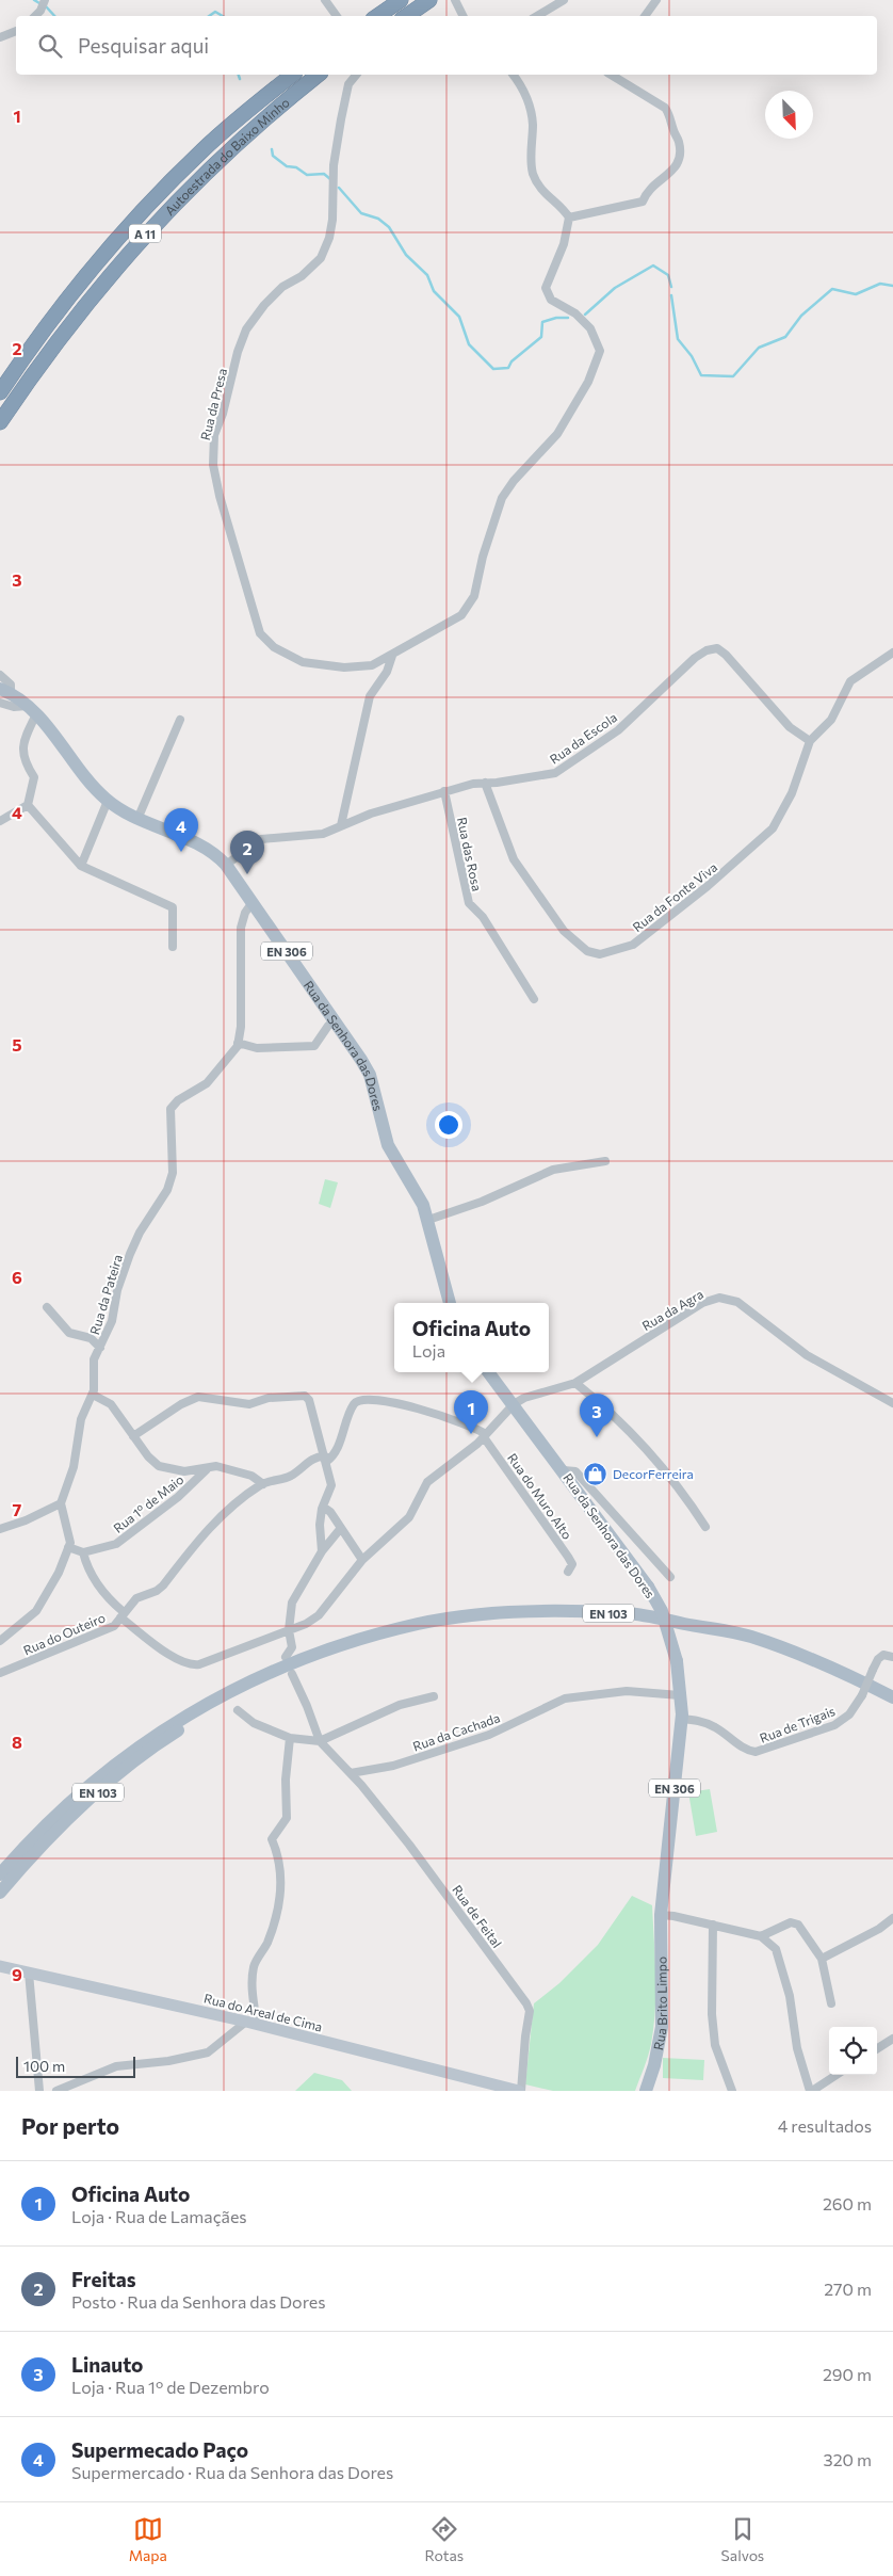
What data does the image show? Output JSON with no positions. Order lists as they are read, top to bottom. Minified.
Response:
{"streets":{"highway":["Autoestrada do Baixo Minho","A 11"],"main road":["EN 306","Rua da Senhora das Dores","EN 103","Rua Brito Limpo","Rua do Areal de Cima"],"street":["Rua da Presa","Rua da Escola","Rua das Rosa","Rua da Fonte Viva","Rua da Pateira","Rua da Agra","Rua do Muro Alto","Rua 1º de Maio","Rua do Outeiro","Rua de Trigais","Rua da Cachada","Rua de Feital"]},"crossings":[["Rua da Escola","Rua das Rosa"],["Rua da Escola","Rua da Fonte Viva"],["Rua da Escola","Rua da Senhora das Dores"],["Rua da Senhora das Dores","Rua da Agra"],["Rua da Senhora das Dores","Rua de Trigais"],["Rua da Senhora das Dores","Rua da Cachada"],["Rua da Senhora das Dores","Rua Brito Limpo"],["Rua da Cachada","Rua de Feital"],["Rua de Feital","Rua do Areal de Cima"]],"places":{"shop":["DecorFerreira"]},"scale_bar":"100 m","north":"bottom right","page":{"search":"Pesquisar aqui","pins":["4","2","1","3"],"popup":["Oficina Auto","Loja"],"scale":"100 m","heading":["Por perto","4 resultados"],"list":[{"mark":"1","name":"Oficina Auto","note":"Loja · Rua de Lamaçães","value":"260 m"},{"mark":"2","name":"Freitas","note":"Posto · Rua da Senhora das Dores","value":"270 m"},{"mark":"3","name":"Linauto","note":"Loja · Rua 1º de Dezembro","value":"290 m"},{"mark":"4","name":"Supermecado Paço","note":"Supermercado · Rua da Senhora das Dores","value":"320 m"}],"nav":["Mapa","Rotas","Salvos"]},"grid":{"rows":["1","2","3","4","5","6","7","8","9"]}}
